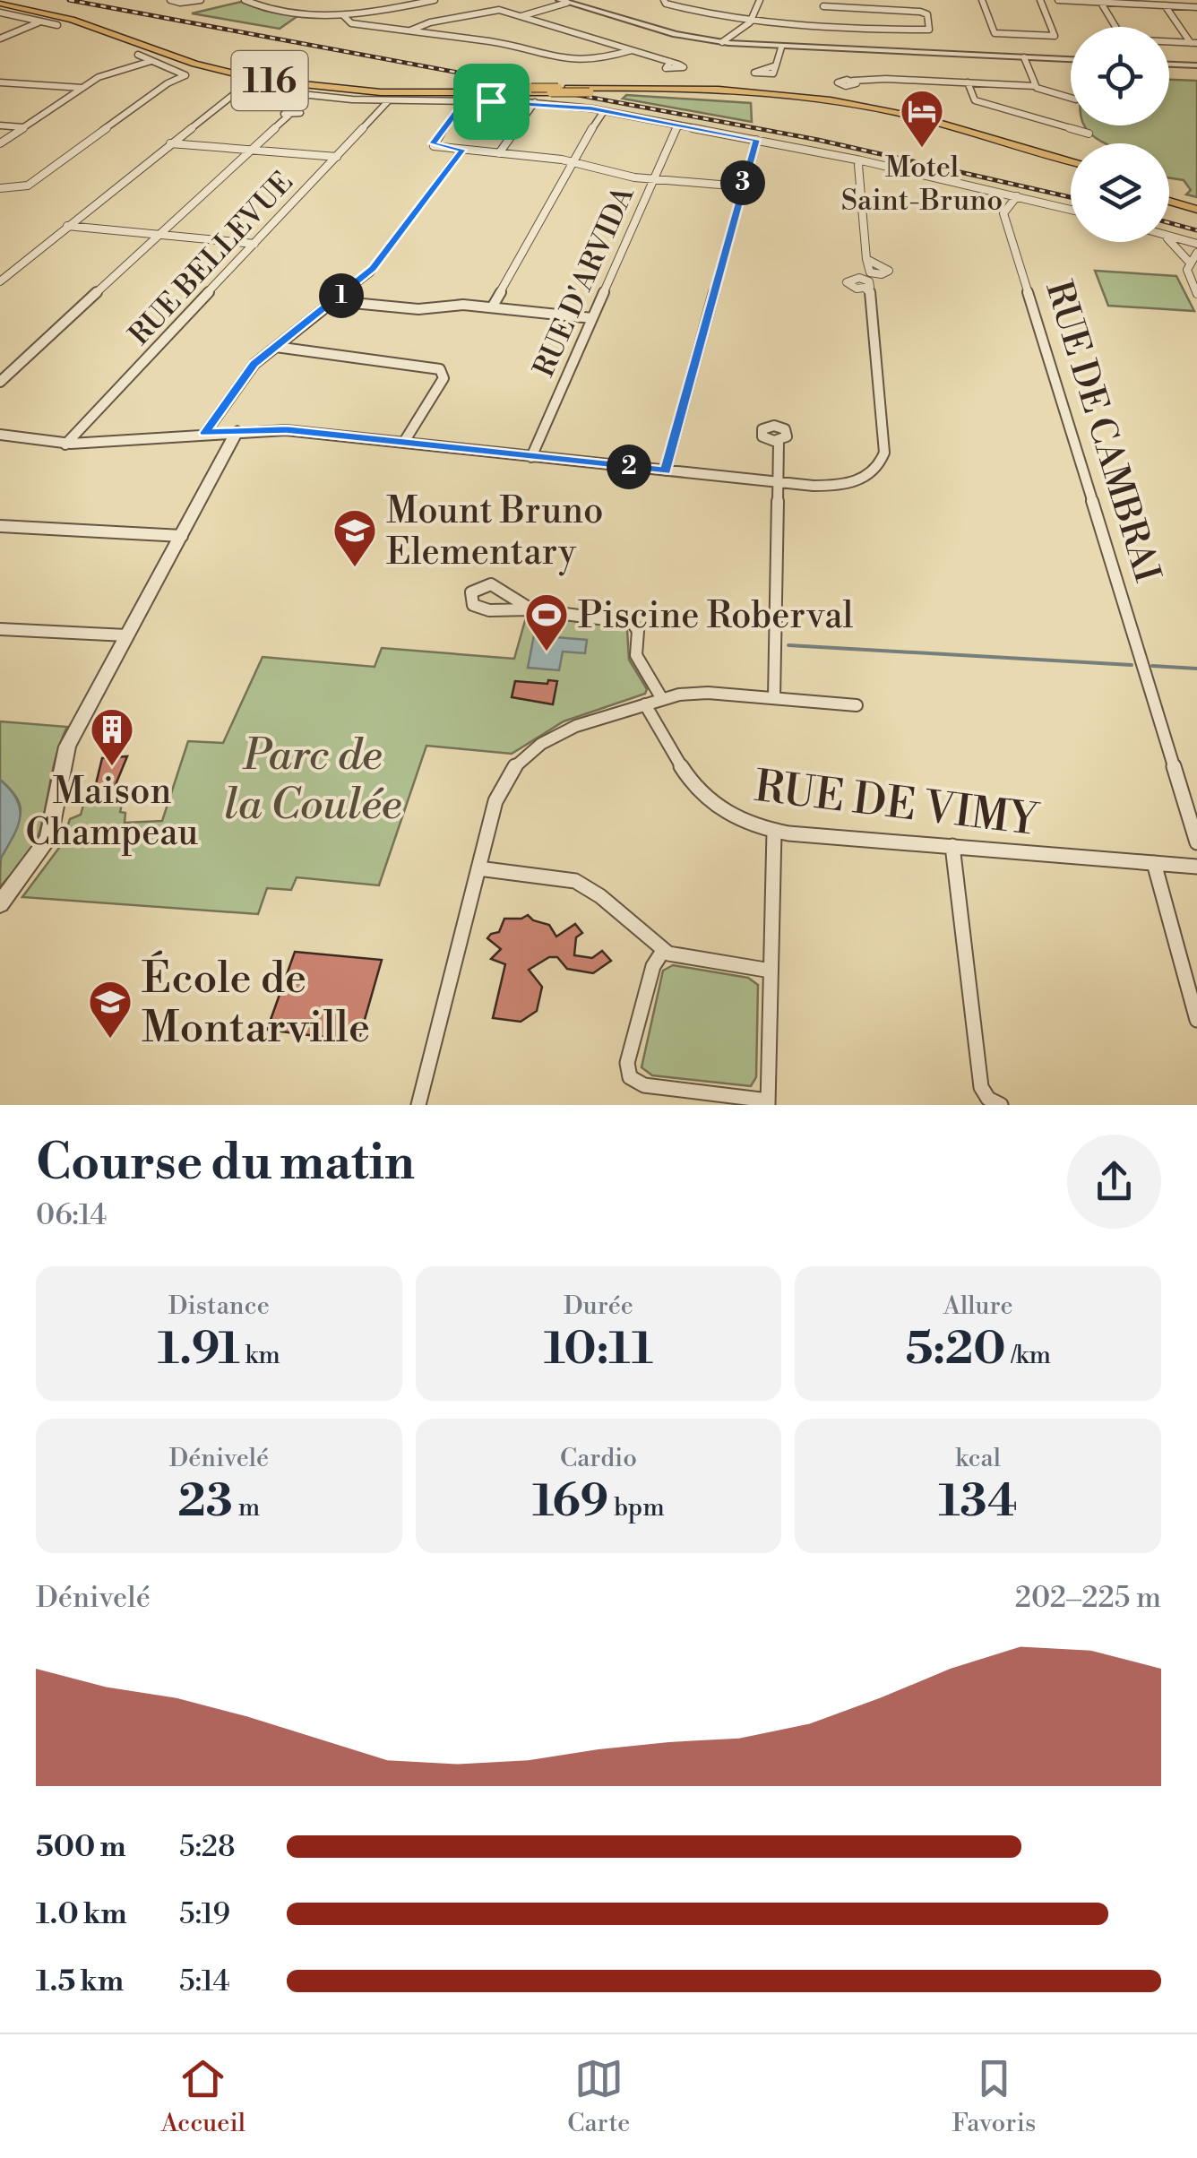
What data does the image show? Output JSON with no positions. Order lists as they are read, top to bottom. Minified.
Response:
{"streets":{"main road":["116"],"street":["RUE BELLEVUE","RUE D'ARVIDA","RUE DE CAMBRAI","RUE DE VIMY"]},"parks":["Parc de la Coulée"],"places":{"hotel":["Motel Saint-Bruno"],"school or university":["Mount Bruno Elementary","École de Montarville"],"sports":["Piscine Roberval"],"building":["Maison Champeau"]},"page":{"pins":["3","1","2"],"heading":["Course du matin","06:14"],"stats":[["Distance","1.91 km"],["Durée","10:11"],["Allure","5:20 /km"],["Dénivelé","23 m"],["Cardio","169 bpm"],["kcal","134"]],"chart":["Dénivelé","202–225 m"],"list":[{"name":"500 m","note":"5:28"},{"name":"1.0 km","note":"5:19"},{"name":"1.5 km","note":"5:14"}],"tabs":["Accueil","Carte","Favoris"]}}
